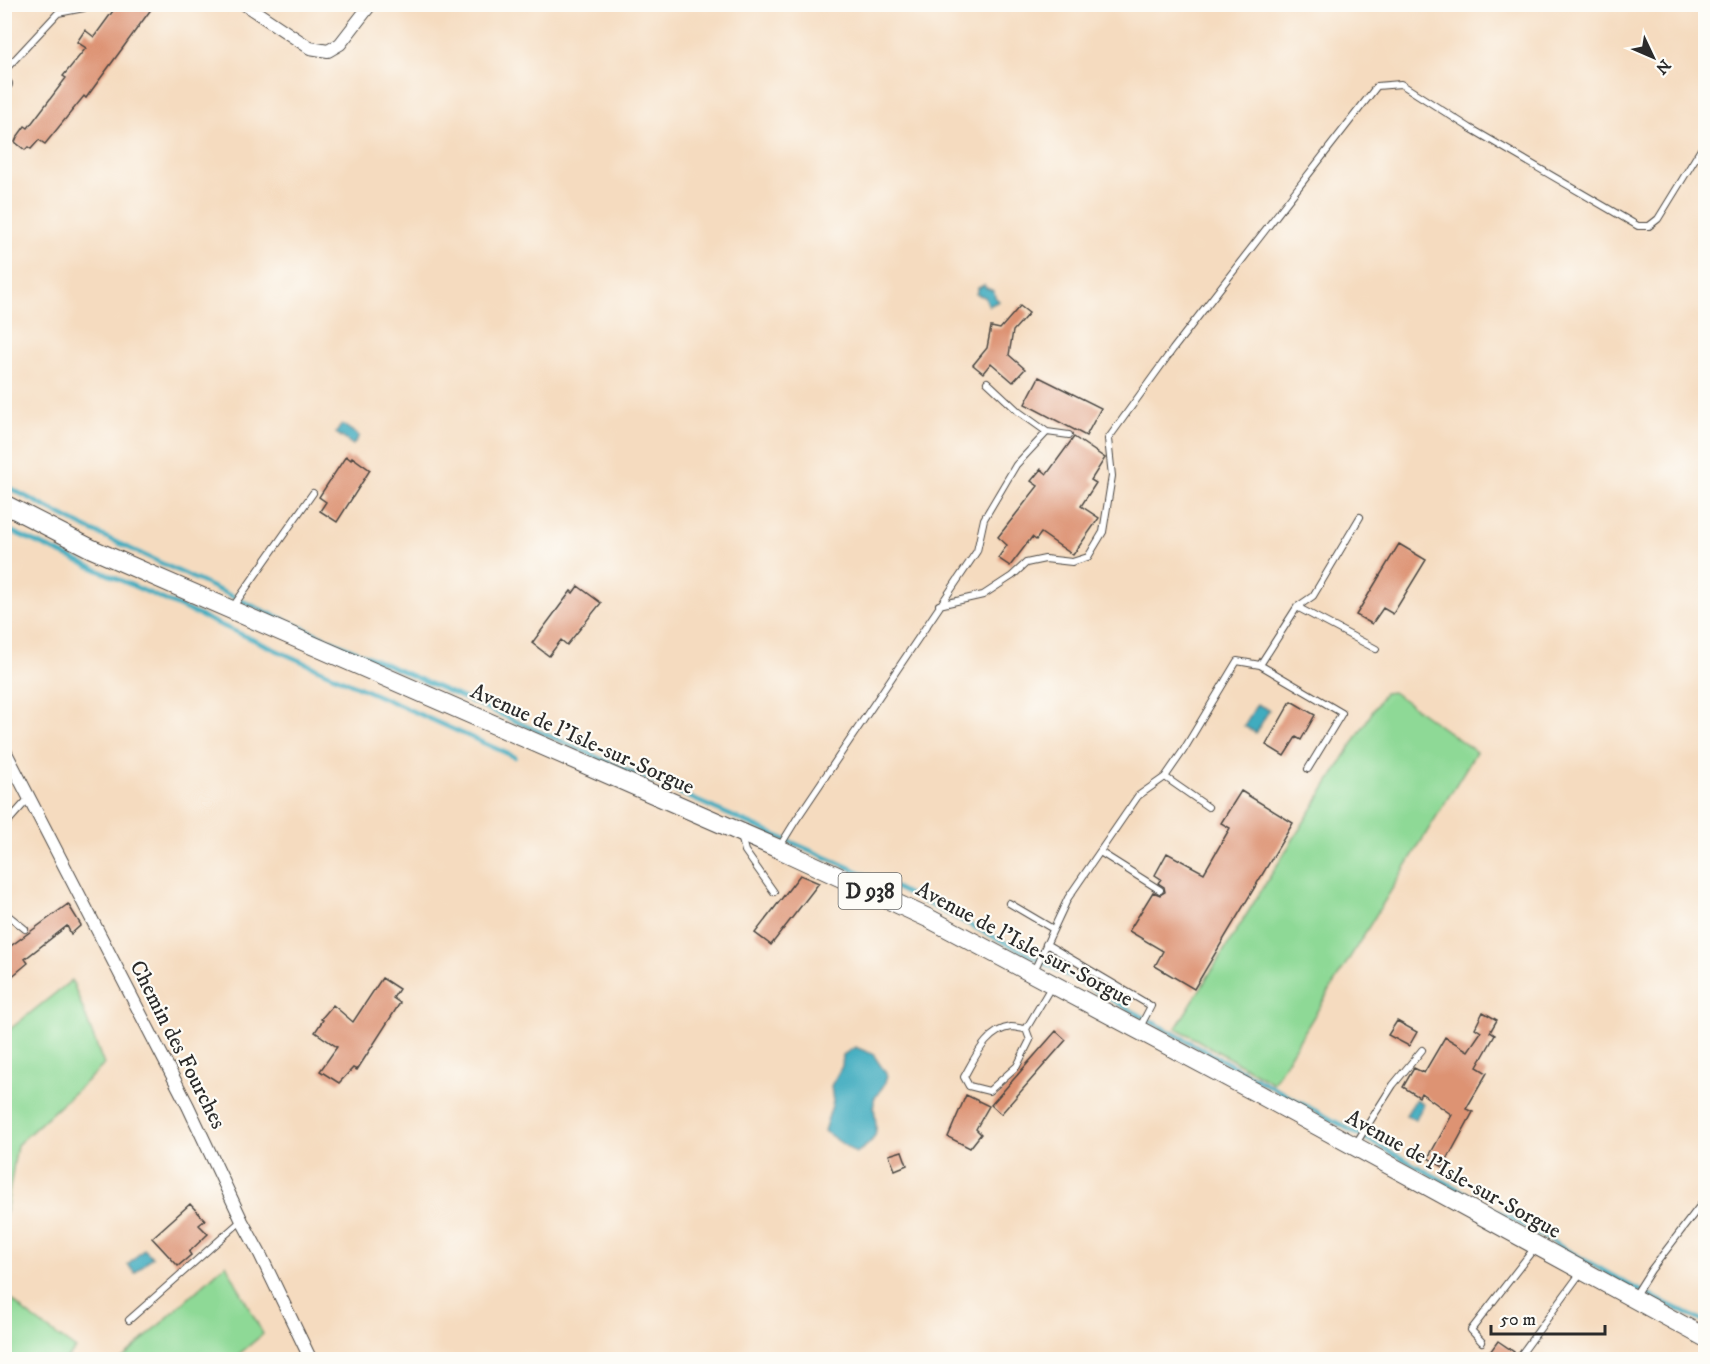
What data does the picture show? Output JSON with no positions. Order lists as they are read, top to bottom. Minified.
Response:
{"streets":{"main road":["Avenue de l'Isle-sur-Sorgue","D 938"],"street":["Chemin des Fourches"]},"scale_bar":"50 m","north":"bottom right"}
